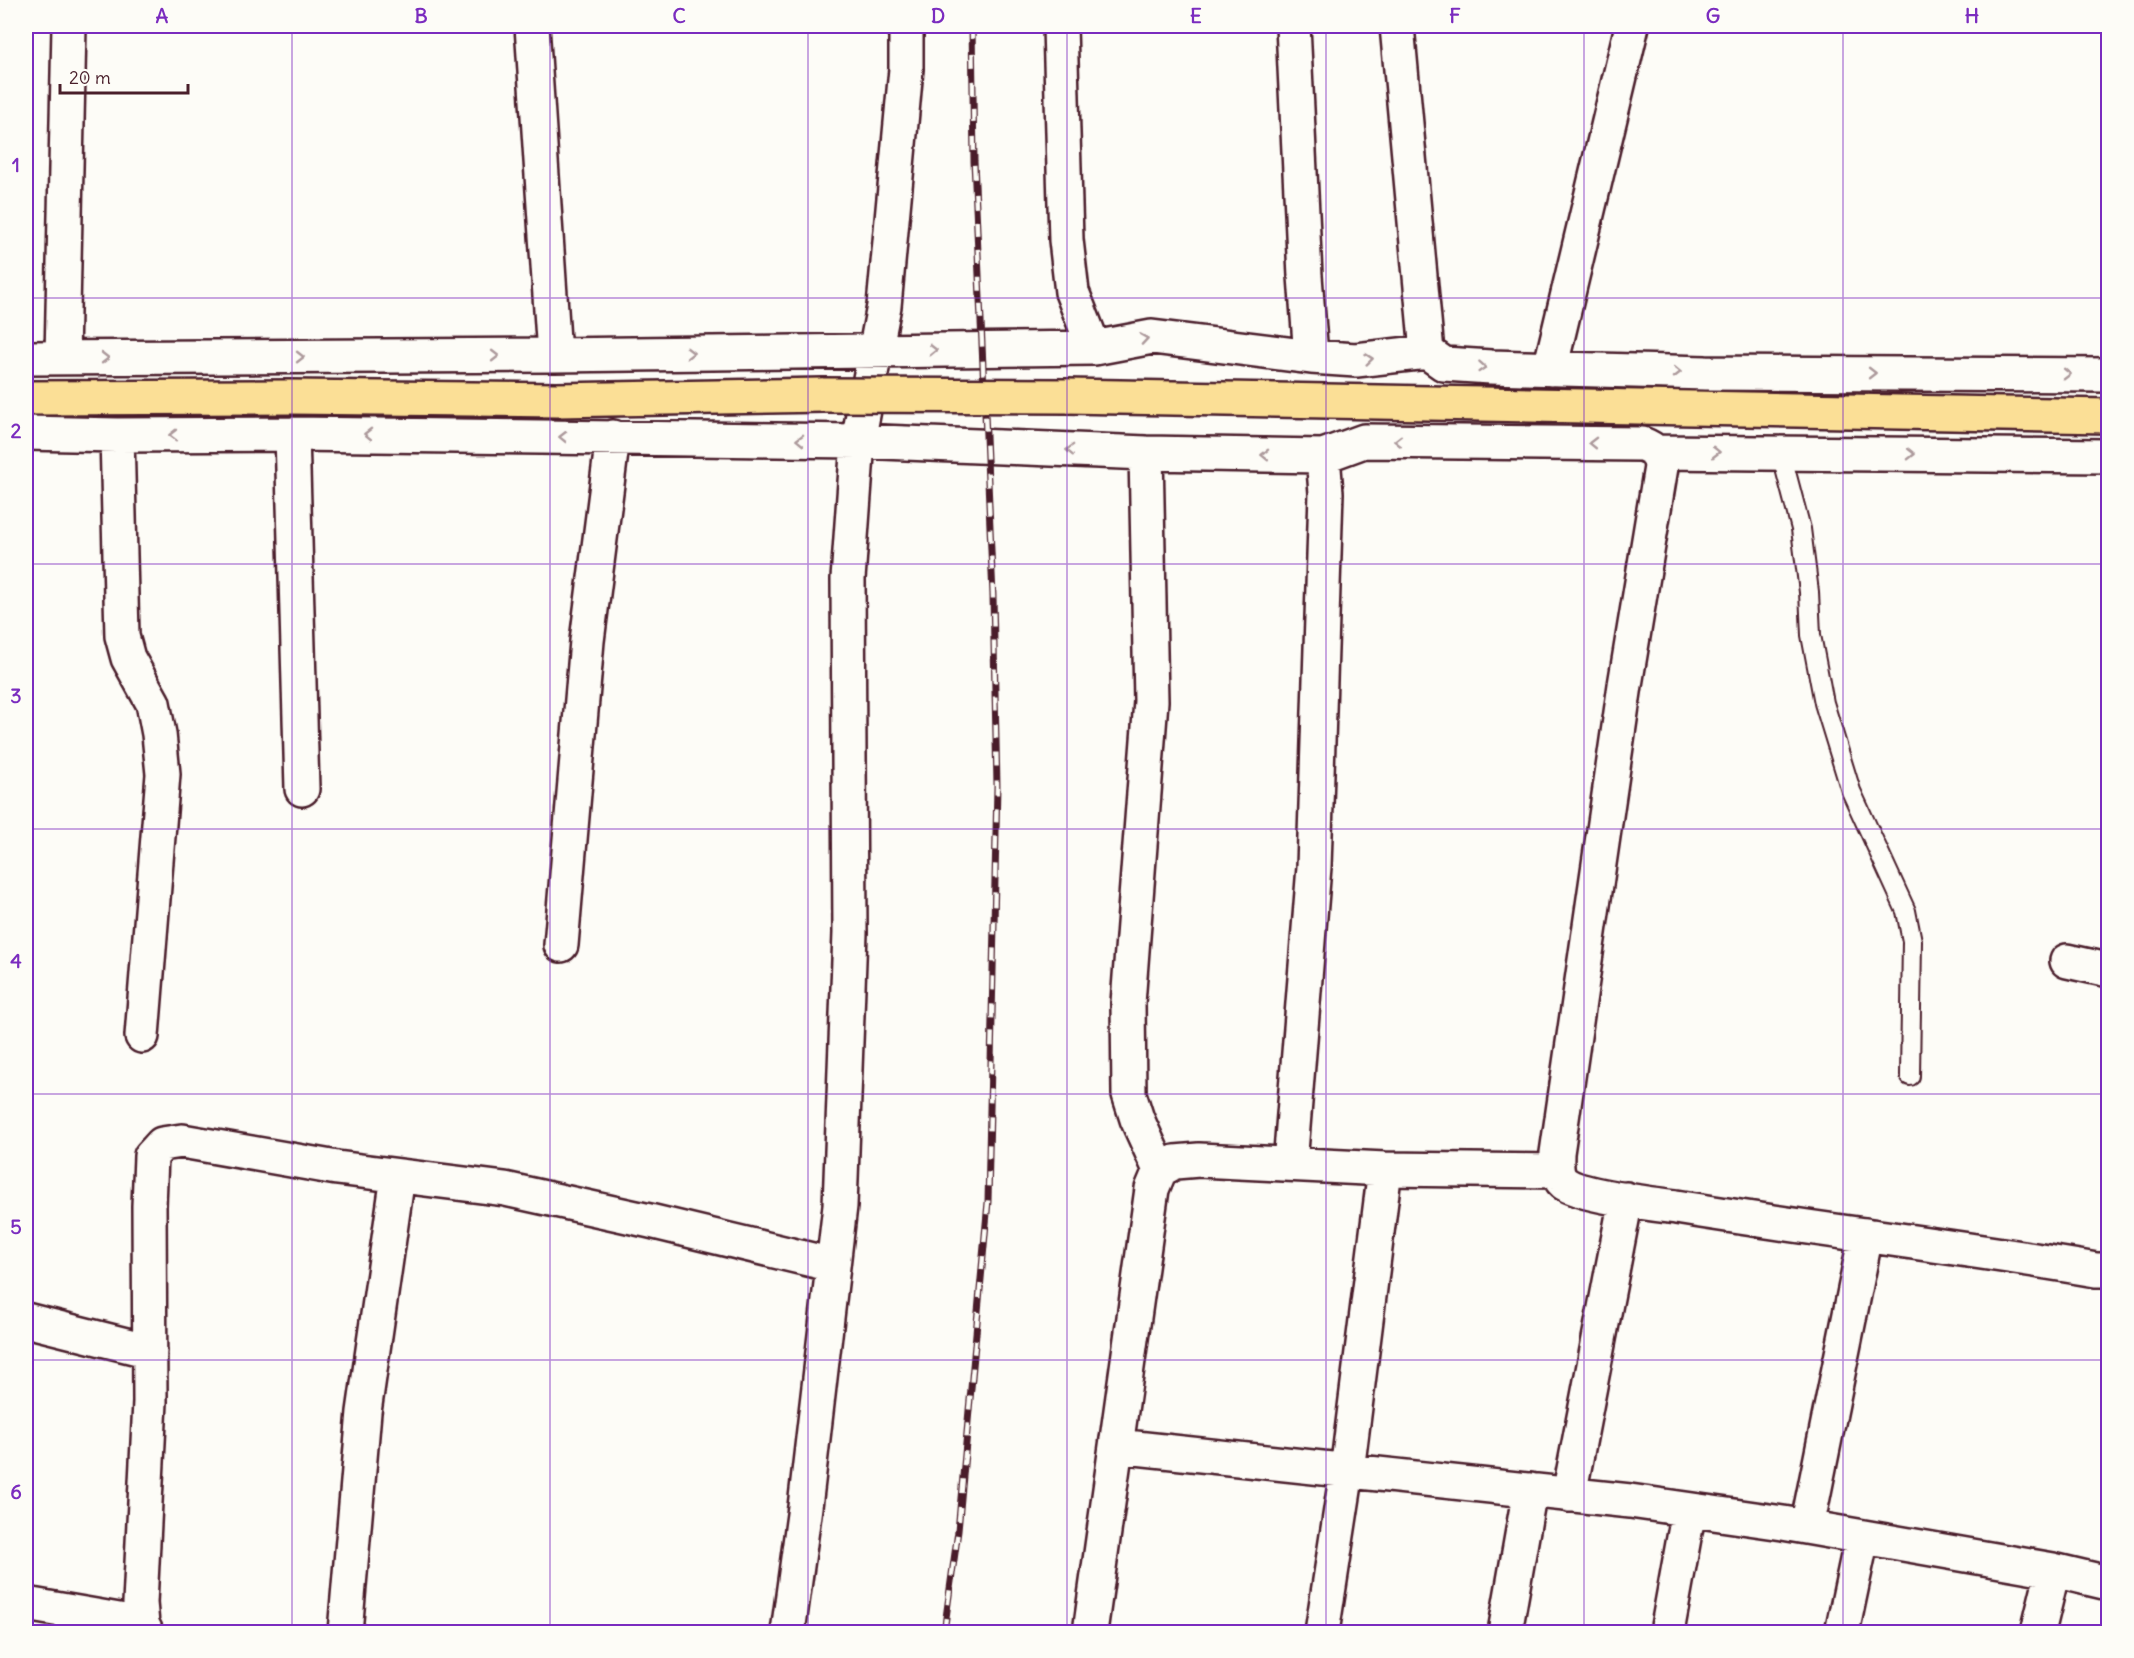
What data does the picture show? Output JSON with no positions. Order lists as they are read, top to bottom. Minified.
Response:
{"scale_bar":"20 m","grid":{"columns":["A","B","C","D","E","F","G","H"],"rows":["1","2","3","4","5","6"]}}
